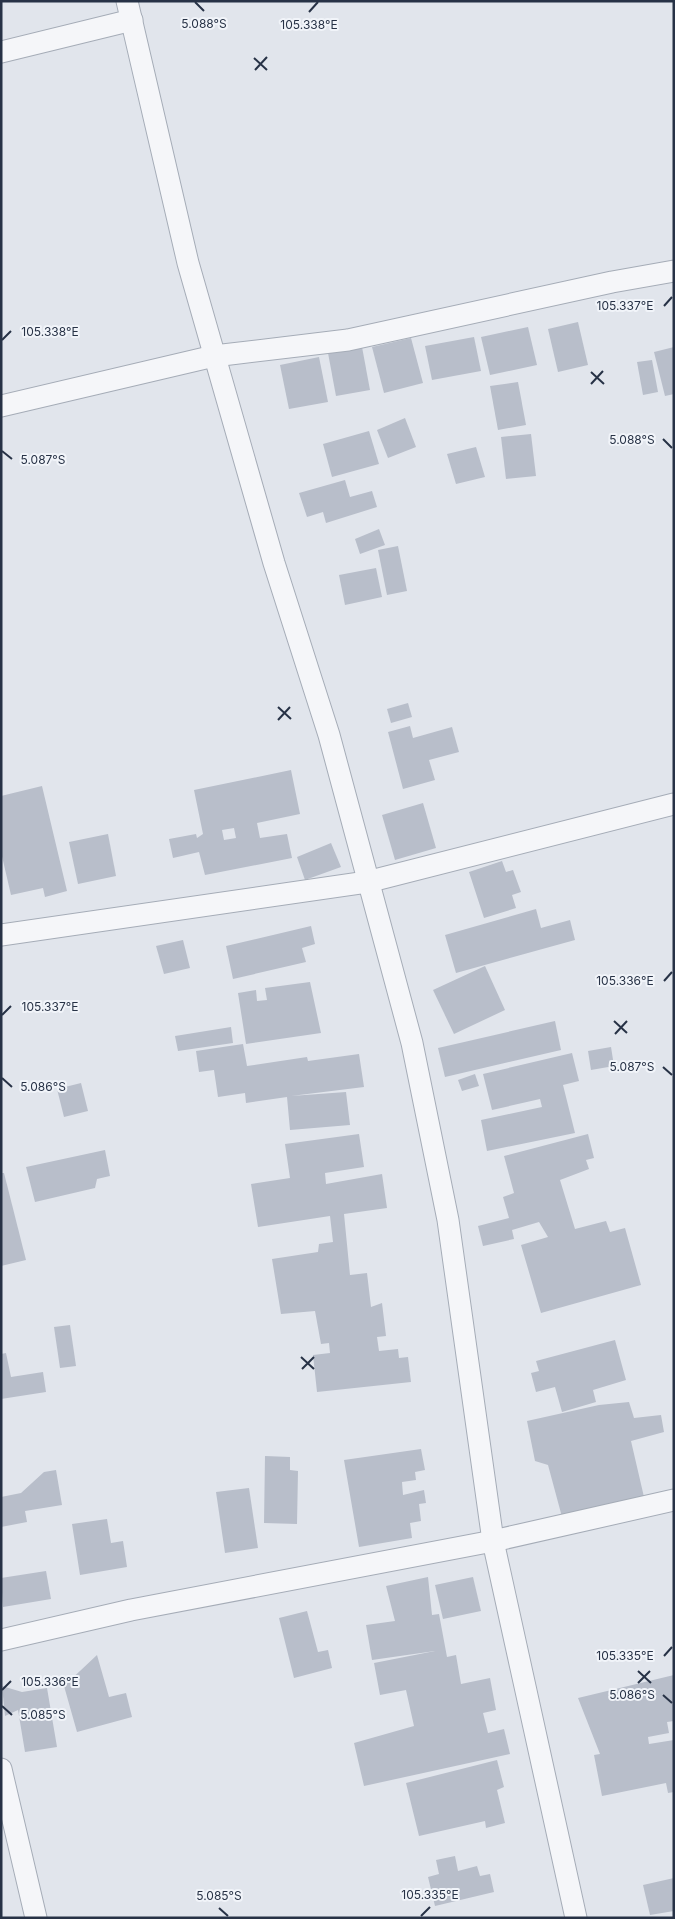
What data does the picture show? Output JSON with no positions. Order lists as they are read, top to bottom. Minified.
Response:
{"coordinates":["5.088°S","105.338°E","105.337°E","5.087°S","105.336°E","5.086°S","105.335°E","5.085°S"]}
